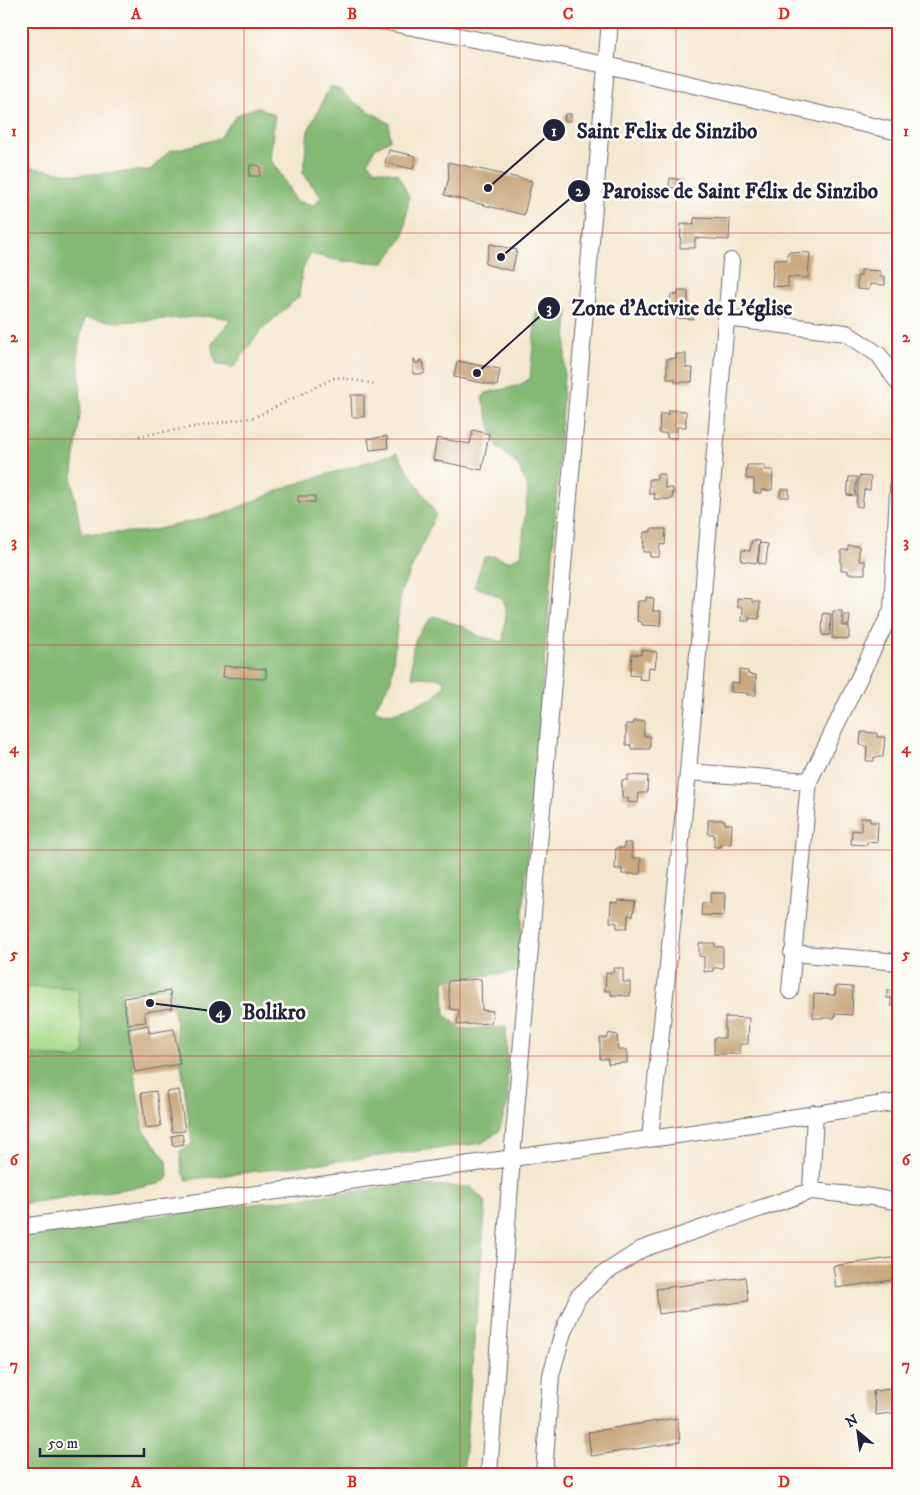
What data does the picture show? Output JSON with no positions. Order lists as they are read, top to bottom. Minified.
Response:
{"places":["Saint Felix de Sinzibo","Paroisse de Saint Félix de Sinzibo","Zone d'Activite de L'église","Bolikro"],"scale_bar":"50 m","north":"top left","grid":{"columns":["A","B","C","D"],"rows":["1","2","3","4","5","6","7"]}}
